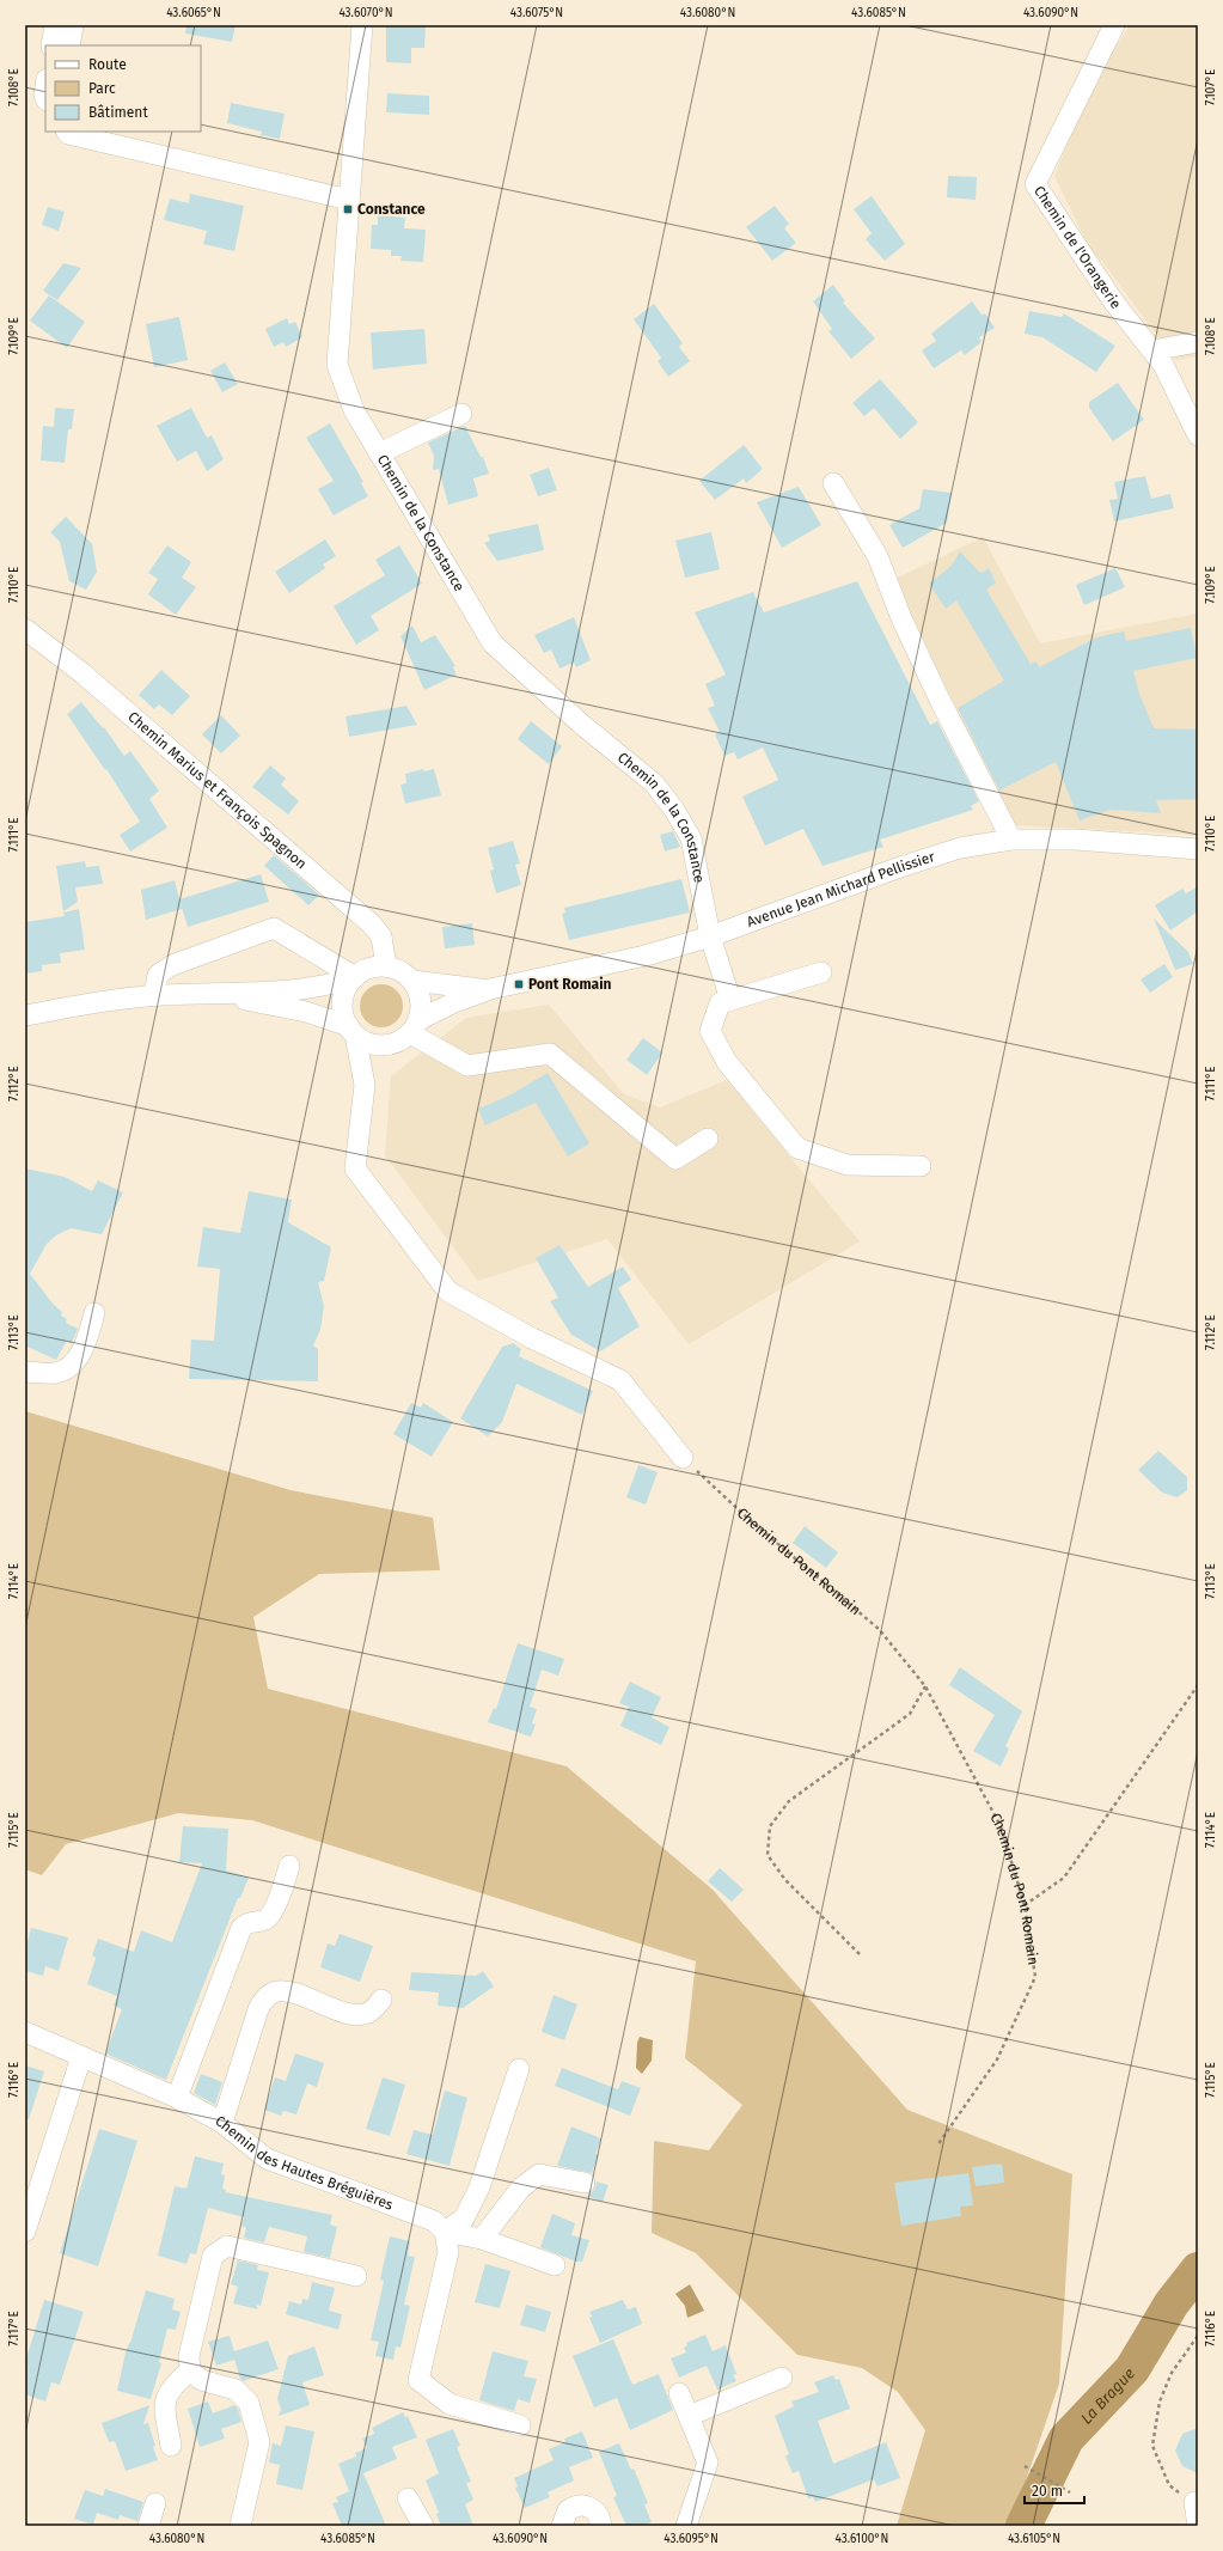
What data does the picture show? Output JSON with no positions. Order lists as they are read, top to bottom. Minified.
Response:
{"streets":{"street":["Chemin de l'Orangerie","Chemin de la Constance","Chemin Marius et François Spagnon","Avenue Jean Michard Pellissier","Chemin des Hautes Bréguières"],"path":["Chemin du Pont Romain"]},"crossings":[["Chemin de la Constance","Avenue Jean Michard Pellissier"],["Chemin Marius et François Spagnon","Avenue Jean Michard Pellissier"]],"water":["La Brague"],"places":{"transit":["Constance","Pont Romain"]},"legend":["Route","Parc","Bâtiment"],"scale_bar":"20 m","coordinates":["43.6065°N","43.6070°N","43.6075°N","43.6080°N","43.6085°N","43.6090°N","7.107°E","7.108°E","7.109°E","7.110°E","7.111°E","7.112°E","7.113°E","7.114°E","7.115°E","7.116°E","7.117°E","43.6095°N","43.6100°N","43.6105°N"]}
